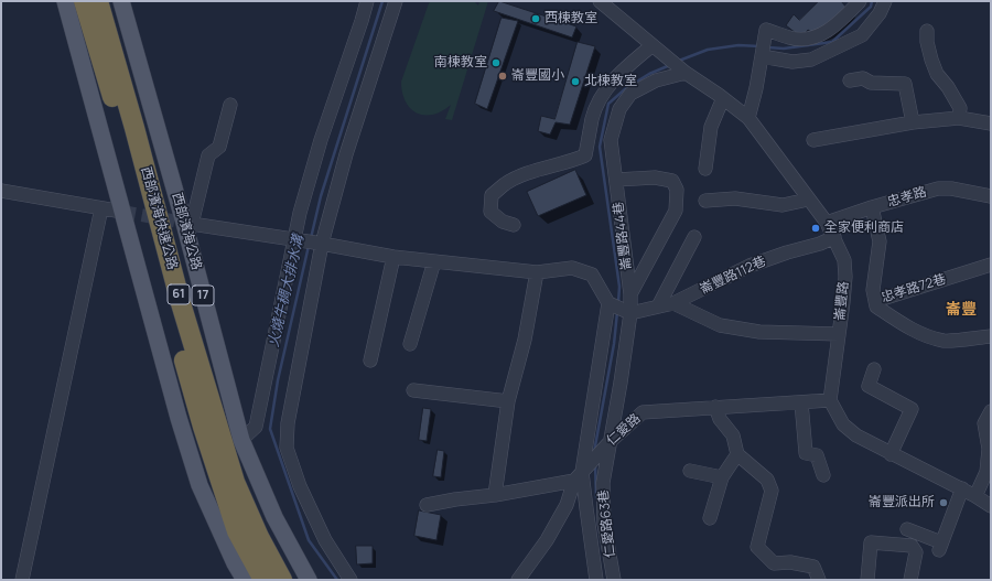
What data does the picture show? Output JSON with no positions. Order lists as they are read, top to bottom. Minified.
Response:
{"streets":{"highway":["西部濱海快速公路","61"],"main road":["西部濱海公路","17"],"street":["忠孝路","崙豐路44巷","崙豐路112巷","忠孝路72巷","崙豐路","仁愛路","仁愛路63巷"]},"crossings":[["忠孝路","忠孝路72巷"],["忠孝路","崙豐路"],["崙豐路44巷","崙豐路112巷"],["崙豐路44巷","崙豐路"],["崙豐路44巷","仁愛路"],["崙豐路44巷","仁愛路63巷"],["崙豐路112巷","崙豐路"],["崙豐路","仁愛路"],["仁愛路","仁愛路63巷"]],"districts":["崙豐"],"water":["火燒牛稠大排水溝"],"places":["西棟教室","南棟教室","崙豐國小","北棟教室","全家便利商店","崙豐派出所"]}
